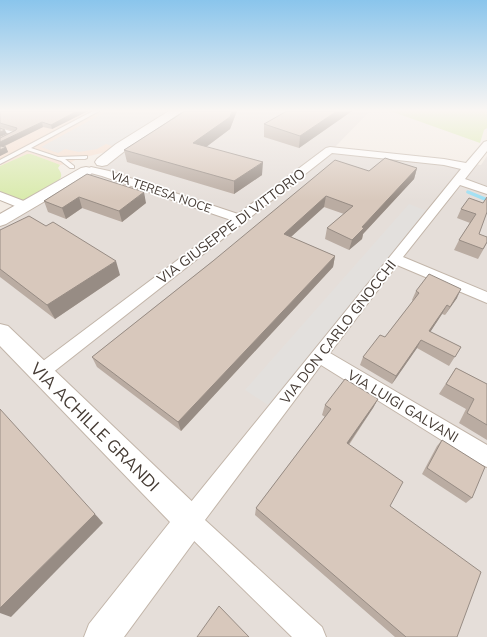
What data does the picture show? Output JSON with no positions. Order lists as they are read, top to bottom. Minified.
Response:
{"streets":{"street":["VIA TERESA NOCE","VIA GIUSEPPE DI VITTORIO","VIA DON CARLO GNOCCHI","VIA LUIGI GALVANI","VIA ACHILLE GRANDI"]},"crossings":[["VIA TERESA NOCE","VIA GIUSEPPE DI VITTORIO"],["VIA GIUSEPPE DI VITTORIO","VIA DON CARLO GNOCCHI"],["VIA GIUSEPPE DI VITTORIO","VIA ACHILLE GRANDI"],["VIA DON CARLO GNOCCHI","VIA LUIGI GALVANI"],["VIA DON CARLO GNOCCHI","VIA ACHILLE GRANDI"]]}
